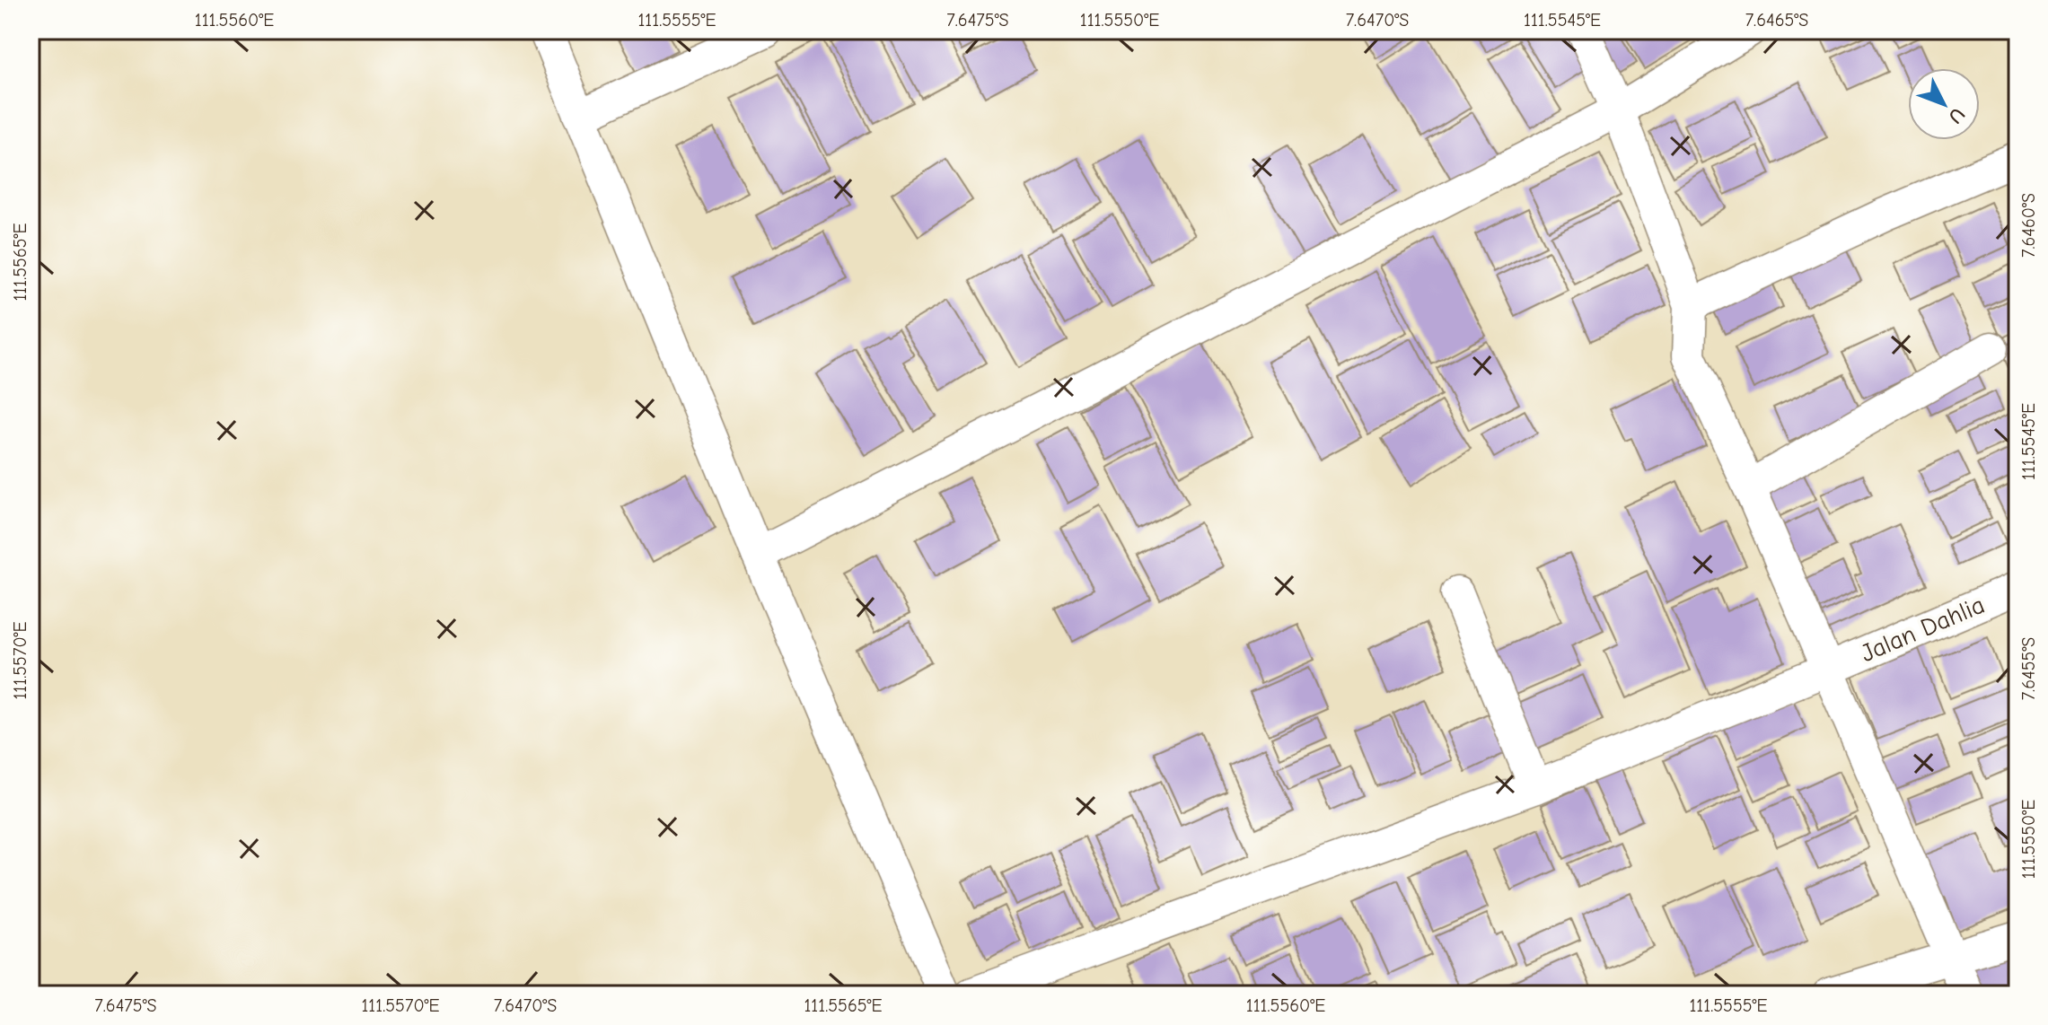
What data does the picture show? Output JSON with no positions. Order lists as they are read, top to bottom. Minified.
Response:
{"streets":{"street":["Jalan Dahlia"]},"north":"bottom right","coordinates":["111.5560°E","111.5555°E","7.6475°S","111.5550°E","7.6470°S","111.5545°E","7.6465°S","7.6460°S","111.5565°E","111.5570°E","7.6455°S"]}
